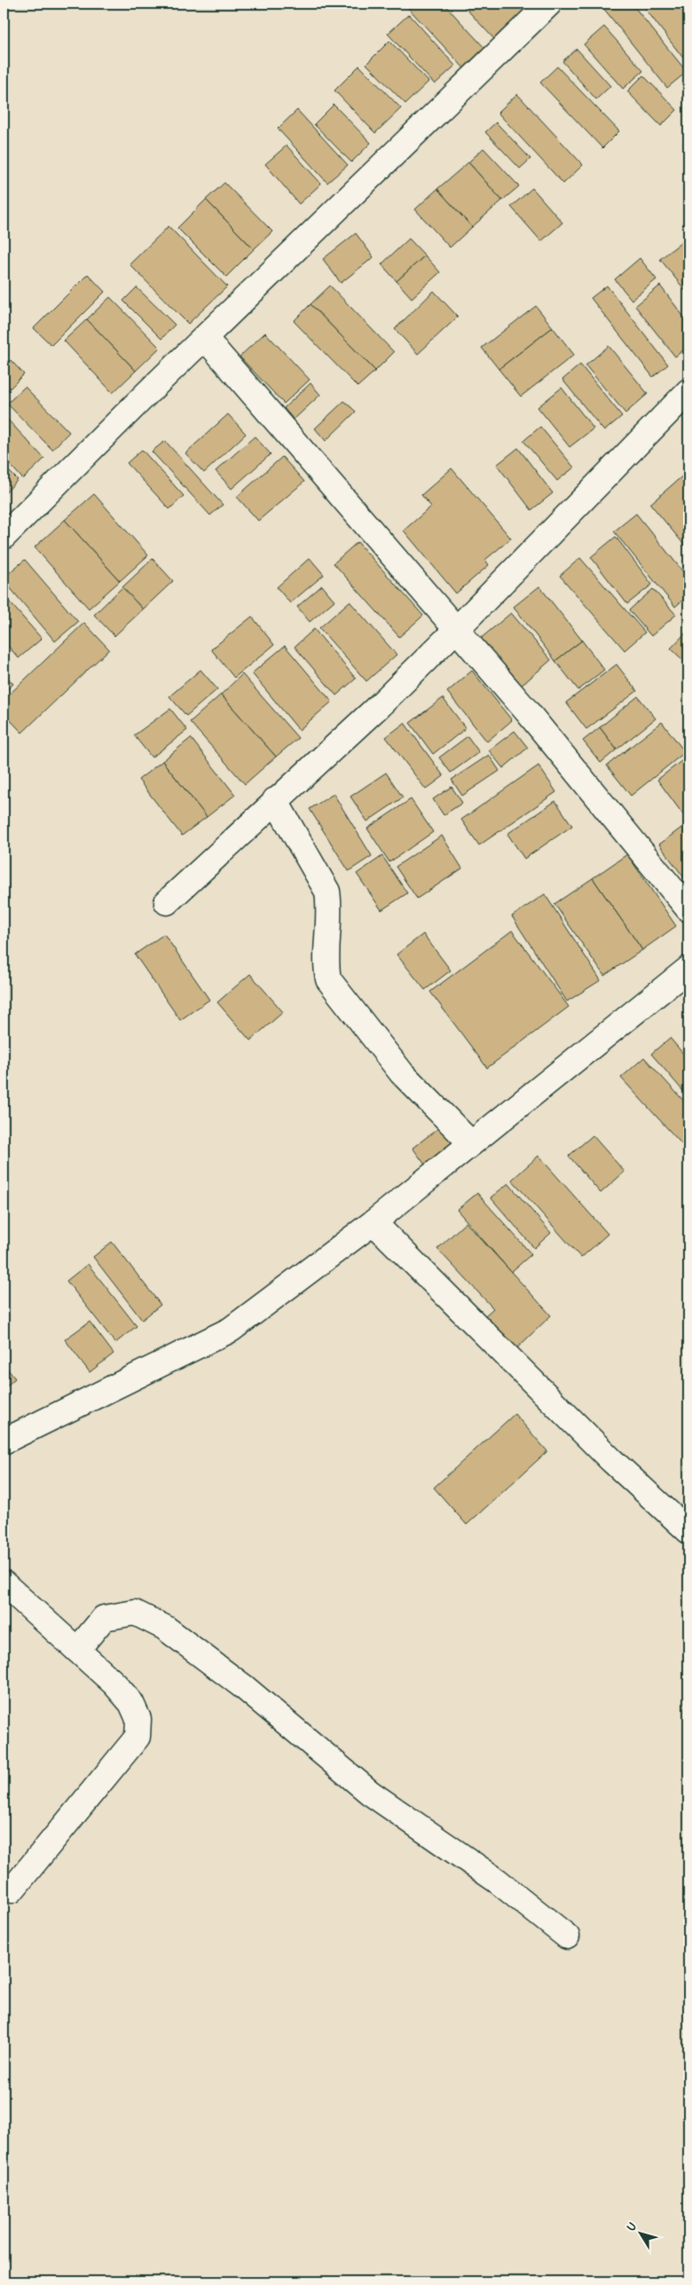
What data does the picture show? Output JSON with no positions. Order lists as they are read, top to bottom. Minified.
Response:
{"north":"top left"}
